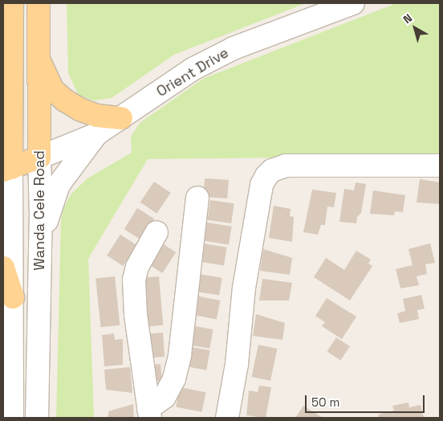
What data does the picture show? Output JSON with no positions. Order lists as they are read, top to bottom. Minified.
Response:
{"streets":{"main road":["Wanda Cele Road"],"street":["Orient Drive"]},"crossings":[["Orient Drive","Wanda Cele Road"]],"scale_bar":"50 m","north":"top left"}
